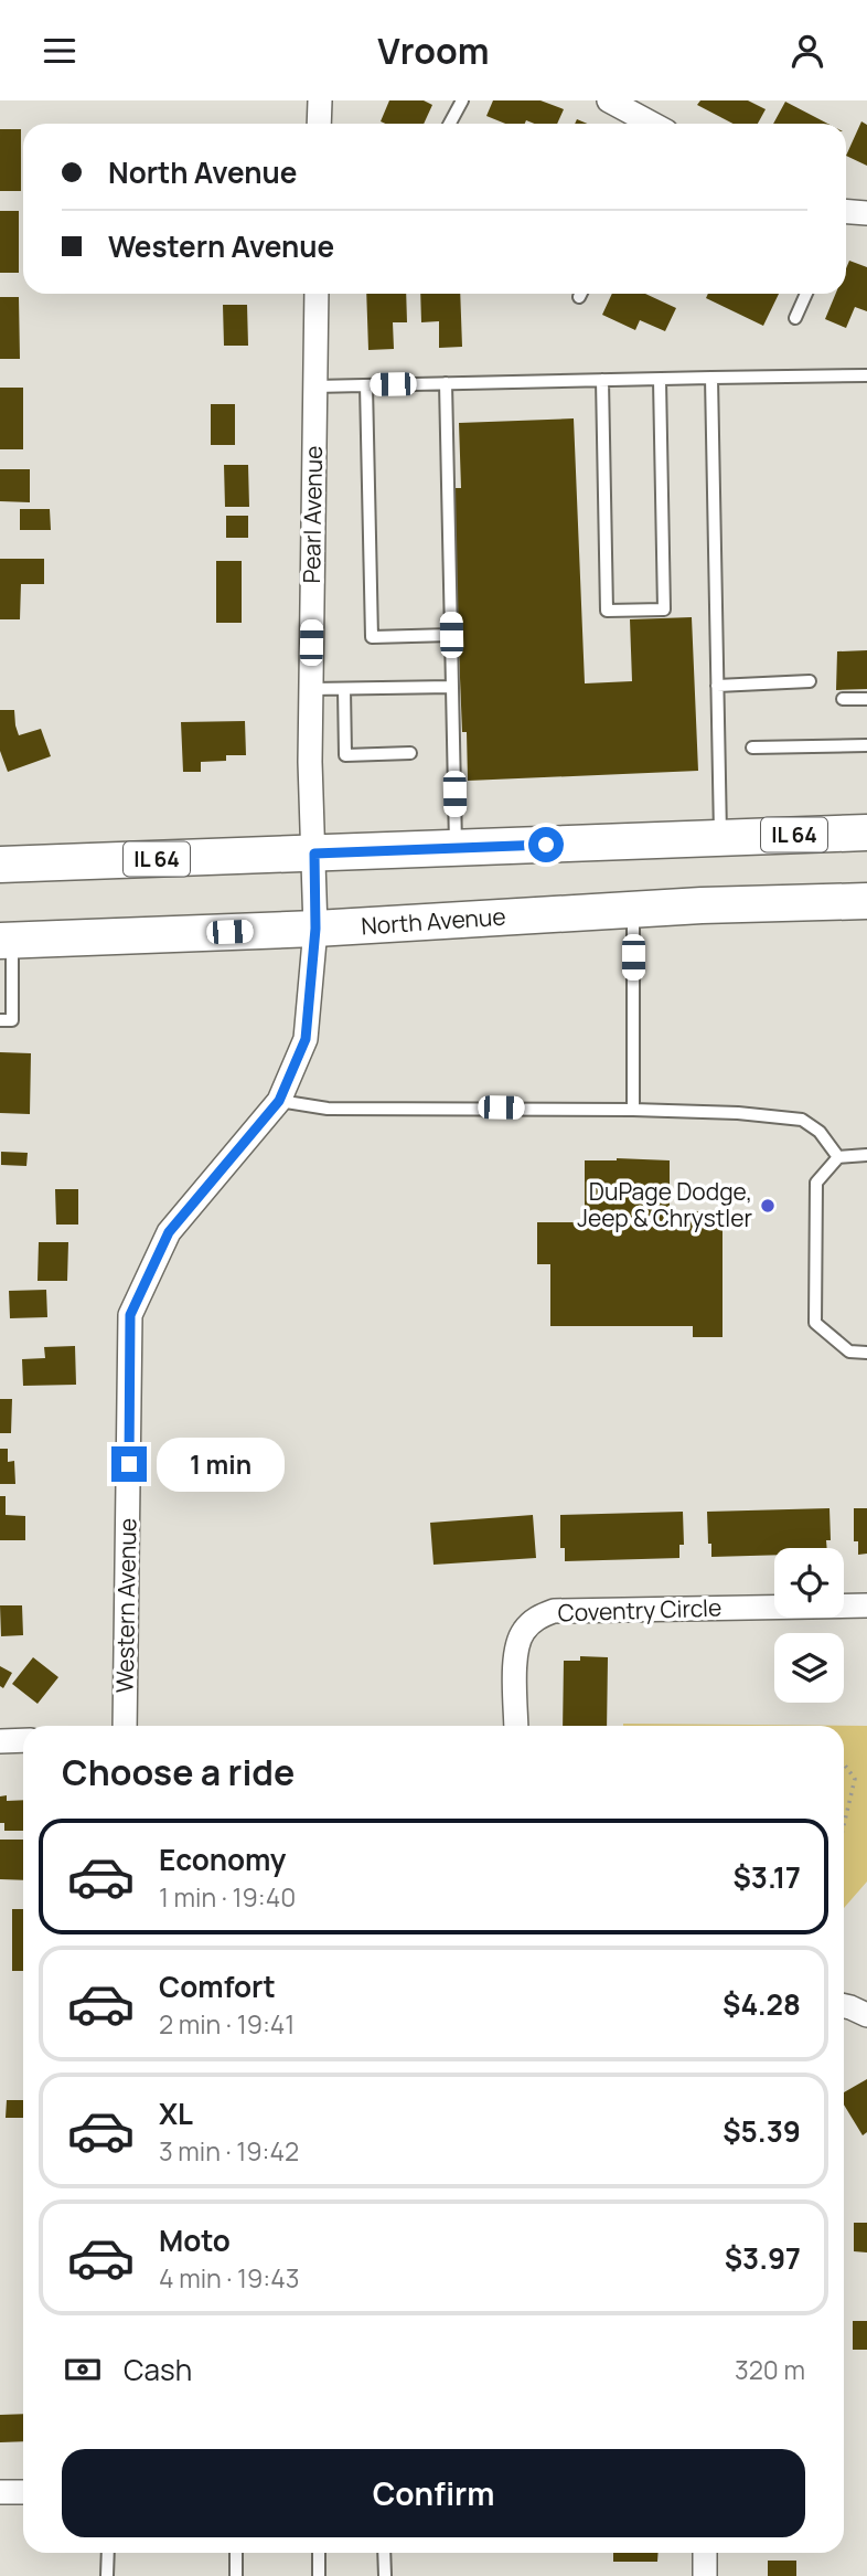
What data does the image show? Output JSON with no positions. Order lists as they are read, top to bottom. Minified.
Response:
{"streets":{"main road":["IL 64","North Avenue"],"street":["Pearl Avenue","Western Avenue","Coventry Circle"]},"crossings":[["Pearl Avenue","IL 64"],["Pearl Avenue","North Avenue"],["Pearl Avenue","Western Avenue"],["North Avenue","Western Avenue"]],"places":["DuPage Dodge, Jeep & Chrystler"],"page":{"header":"Vroom","banner":["North Avenue","Western Avenue"],"bubble":"1 min","heading":"Choose a ride","list":[{"name":"Economy","note":"1 min · 19:40","value":"$3.17"},{"name":"Comfort","note":"2 min · 19:41","value":"$4.28"},{"name":"XL","note":"3 min · 19:42","value":"$5.39"},{"name":"Moto","note":"4 min · 19:43","value":"$3.97"}],"pay":["Cash","320 m"],"buttons":"Confirm"}}
